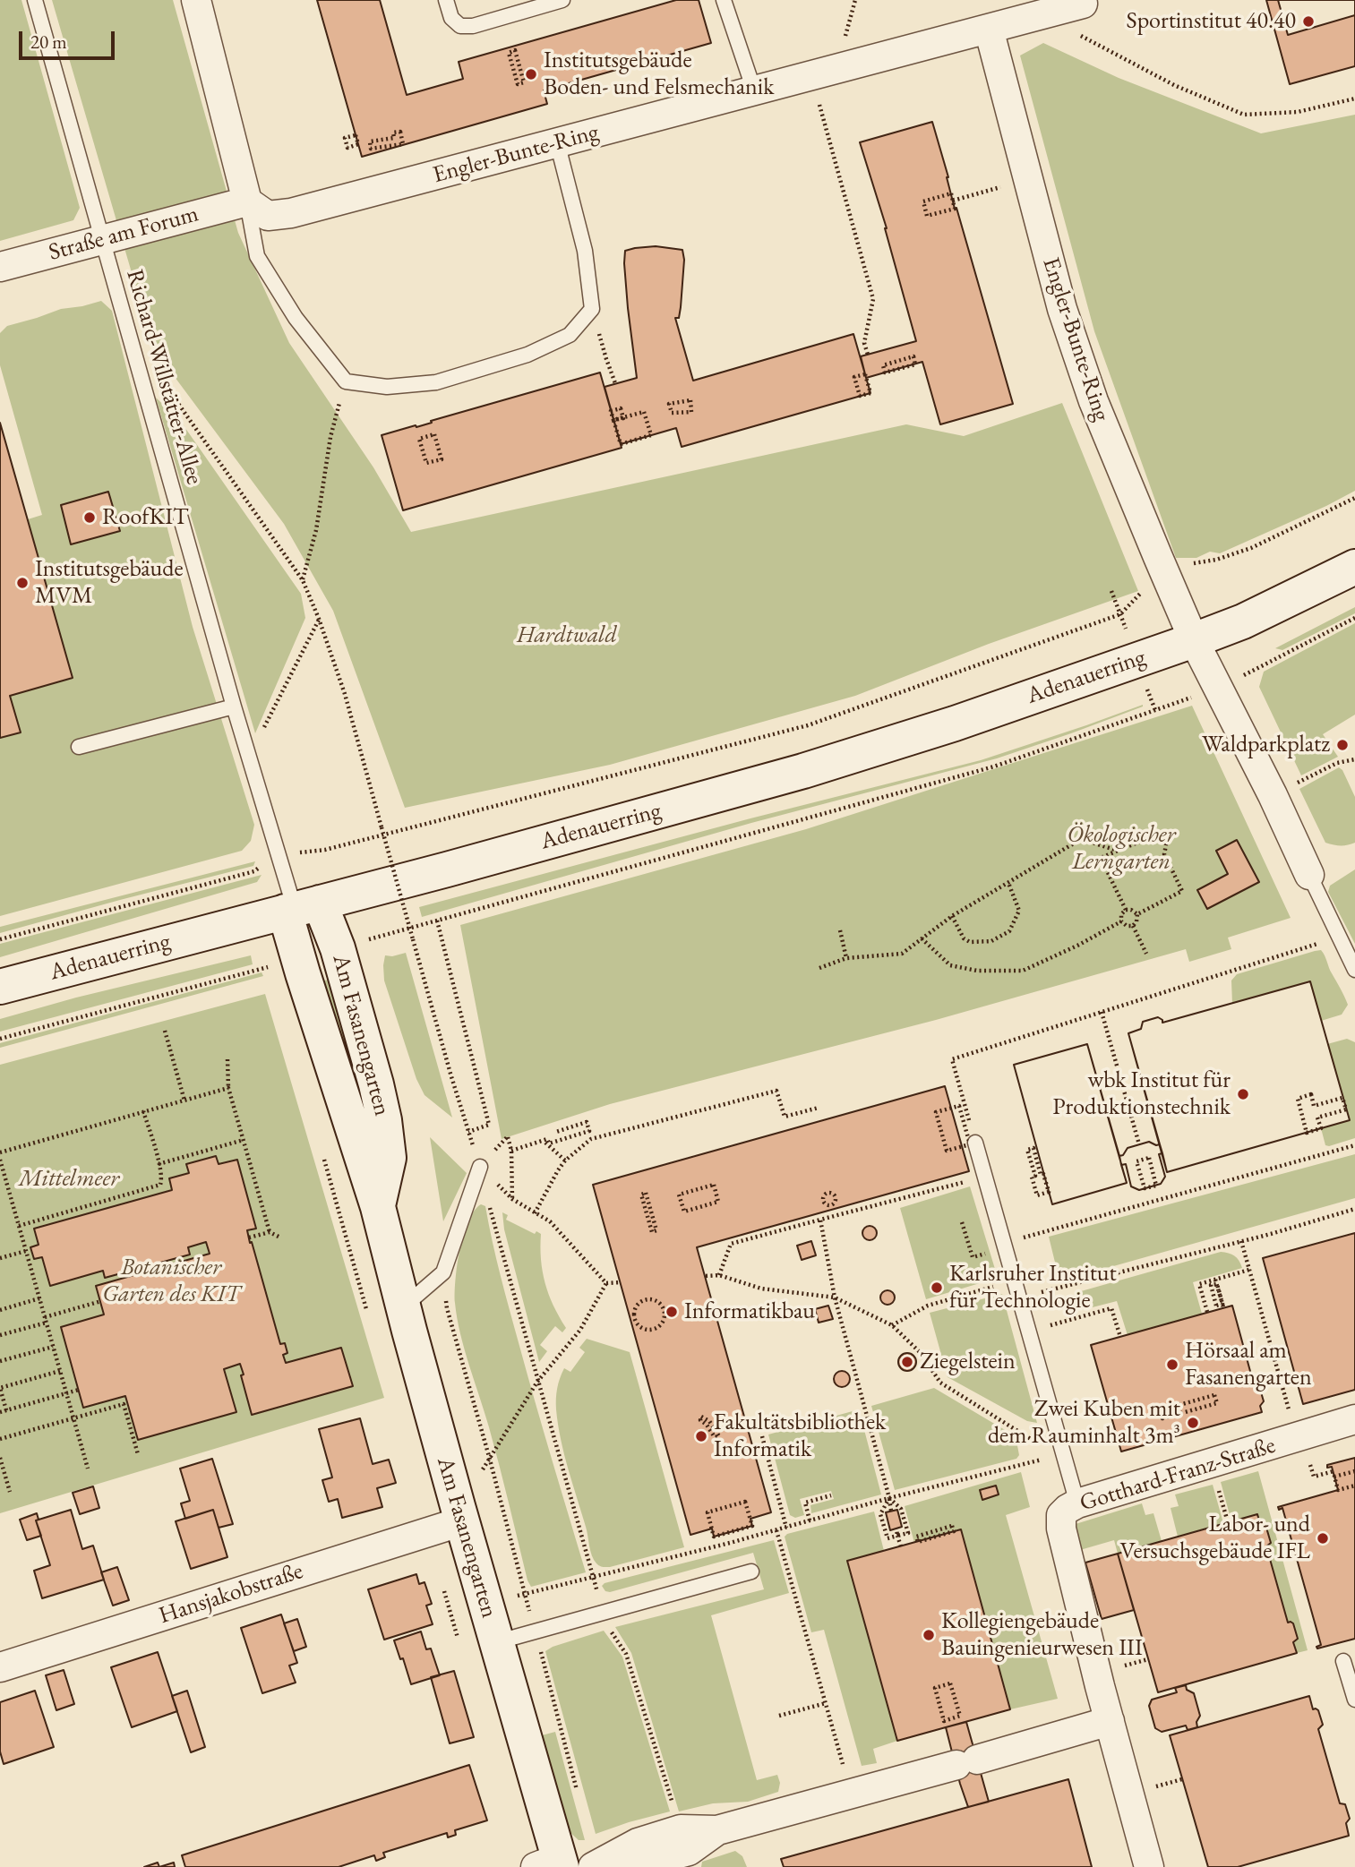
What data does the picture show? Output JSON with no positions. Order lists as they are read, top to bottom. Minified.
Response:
{"streets":{"main road":["Adenauerring","Am Fasanengarten"],"street":["Engler-Bunte-Ring","Straße am Forum","Gotthard-Franz-Straße","Hansjakobstraße"],"lane":["Richard-Willstätter-Allee"]},"crossings":[["Engler-Bunte-Ring","Straße am Forum"],["Engler-Bunte-Ring","Adenauerring"],["Straße am Forum","Richard-Willstätter-Allee"],["Richard-Willstätter-Allee","Adenauerring"],["Richard-Willstätter-Allee","Am Fasanengarten"],["Adenauerring","Am Fasanengarten"],["Am Fasanengarten","Hansjakobstraße"]],"parks":["Hardtwald","Ökologischer Lerngarten","Mittelmeer","Botanischer Garten des KIT"],"places":["Sportinstitut 40.40","Institutsgebäude Boden- und Felsmechanik","RoofKIT","Institutsgebäude MVM","Waldparkplatz","wbk Institut für Produktionstechnik","Karlsruher Institut für Technologie","Informatikbau","Ziegelstein","Hörsaal am Fasanengarten","Zwei Kuben mit dem Rauminhalt 3m³","Fakultätsbibliothek Informatik","Labor- und Versuchsgebäude IFL","Kollegiengebäude Bauingenieurwesen III"],"scale_bar":"20 m"}
